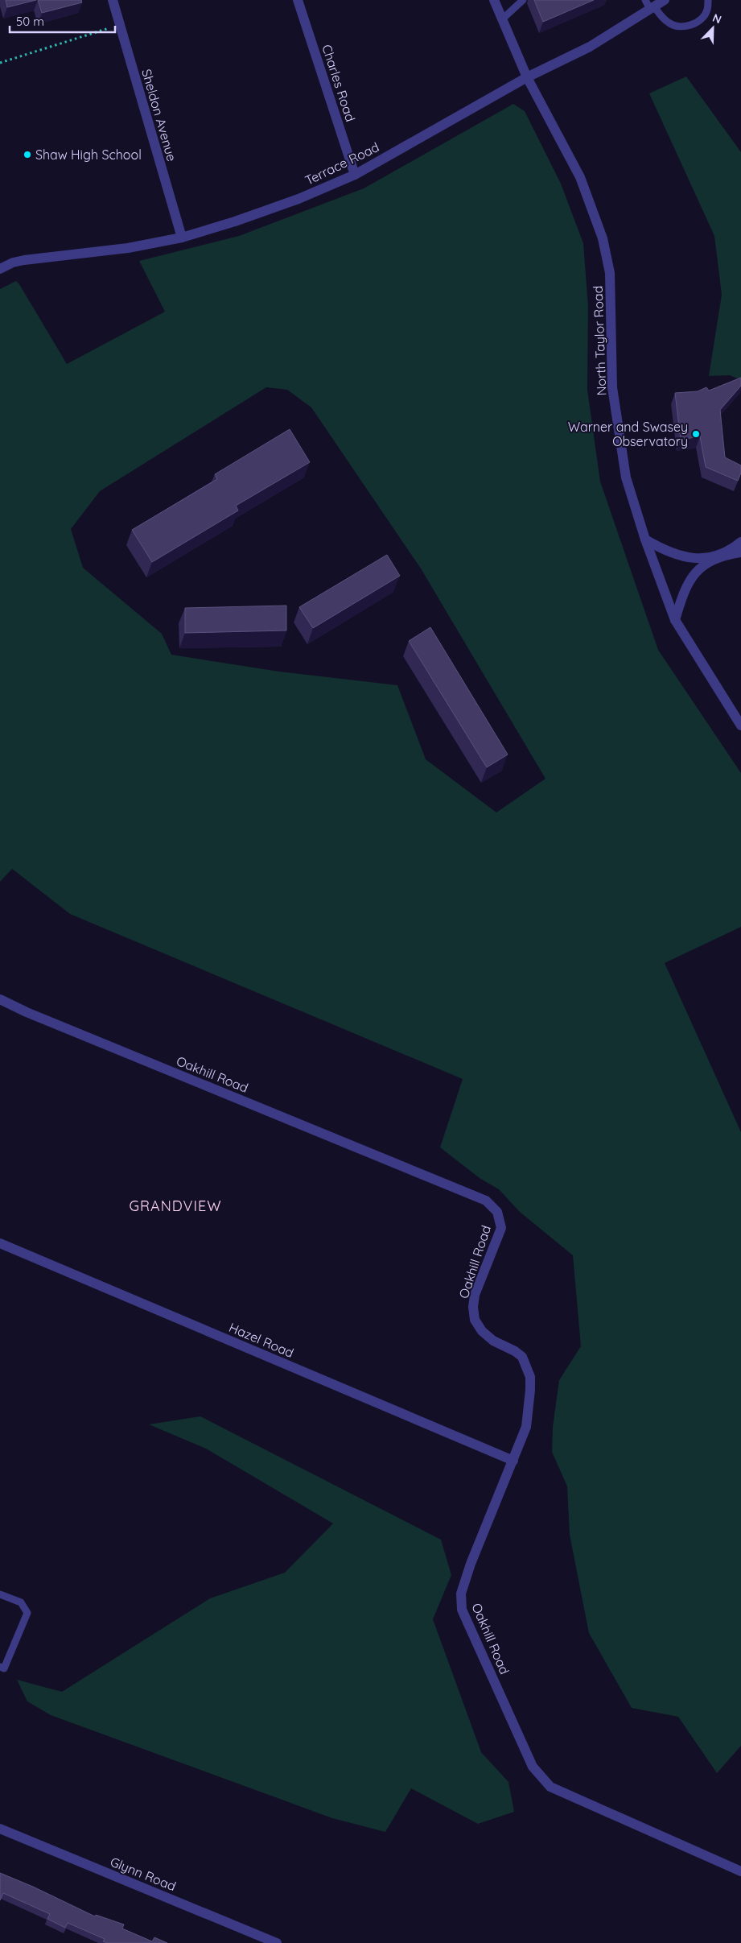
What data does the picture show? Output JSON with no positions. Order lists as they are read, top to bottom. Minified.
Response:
{"streets":{"street":["Charles Road","Sheldon Avenue","Terrace Road","North Taylor Road","Oakhill Road","Hazel Road","Glynn Road"]},"crossings":[["Charles Road","Terrace Road"],["Sheldon Avenue","Terrace Road"],["Terrace Road","North Taylor Road"],["Oakhill Road","Hazel Road"]],"districts":["GRANDVIEW"],"places":["Shaw High School","Warner and Swasey Observatory"],"scale_bar":"50 m","north":"top right"}
